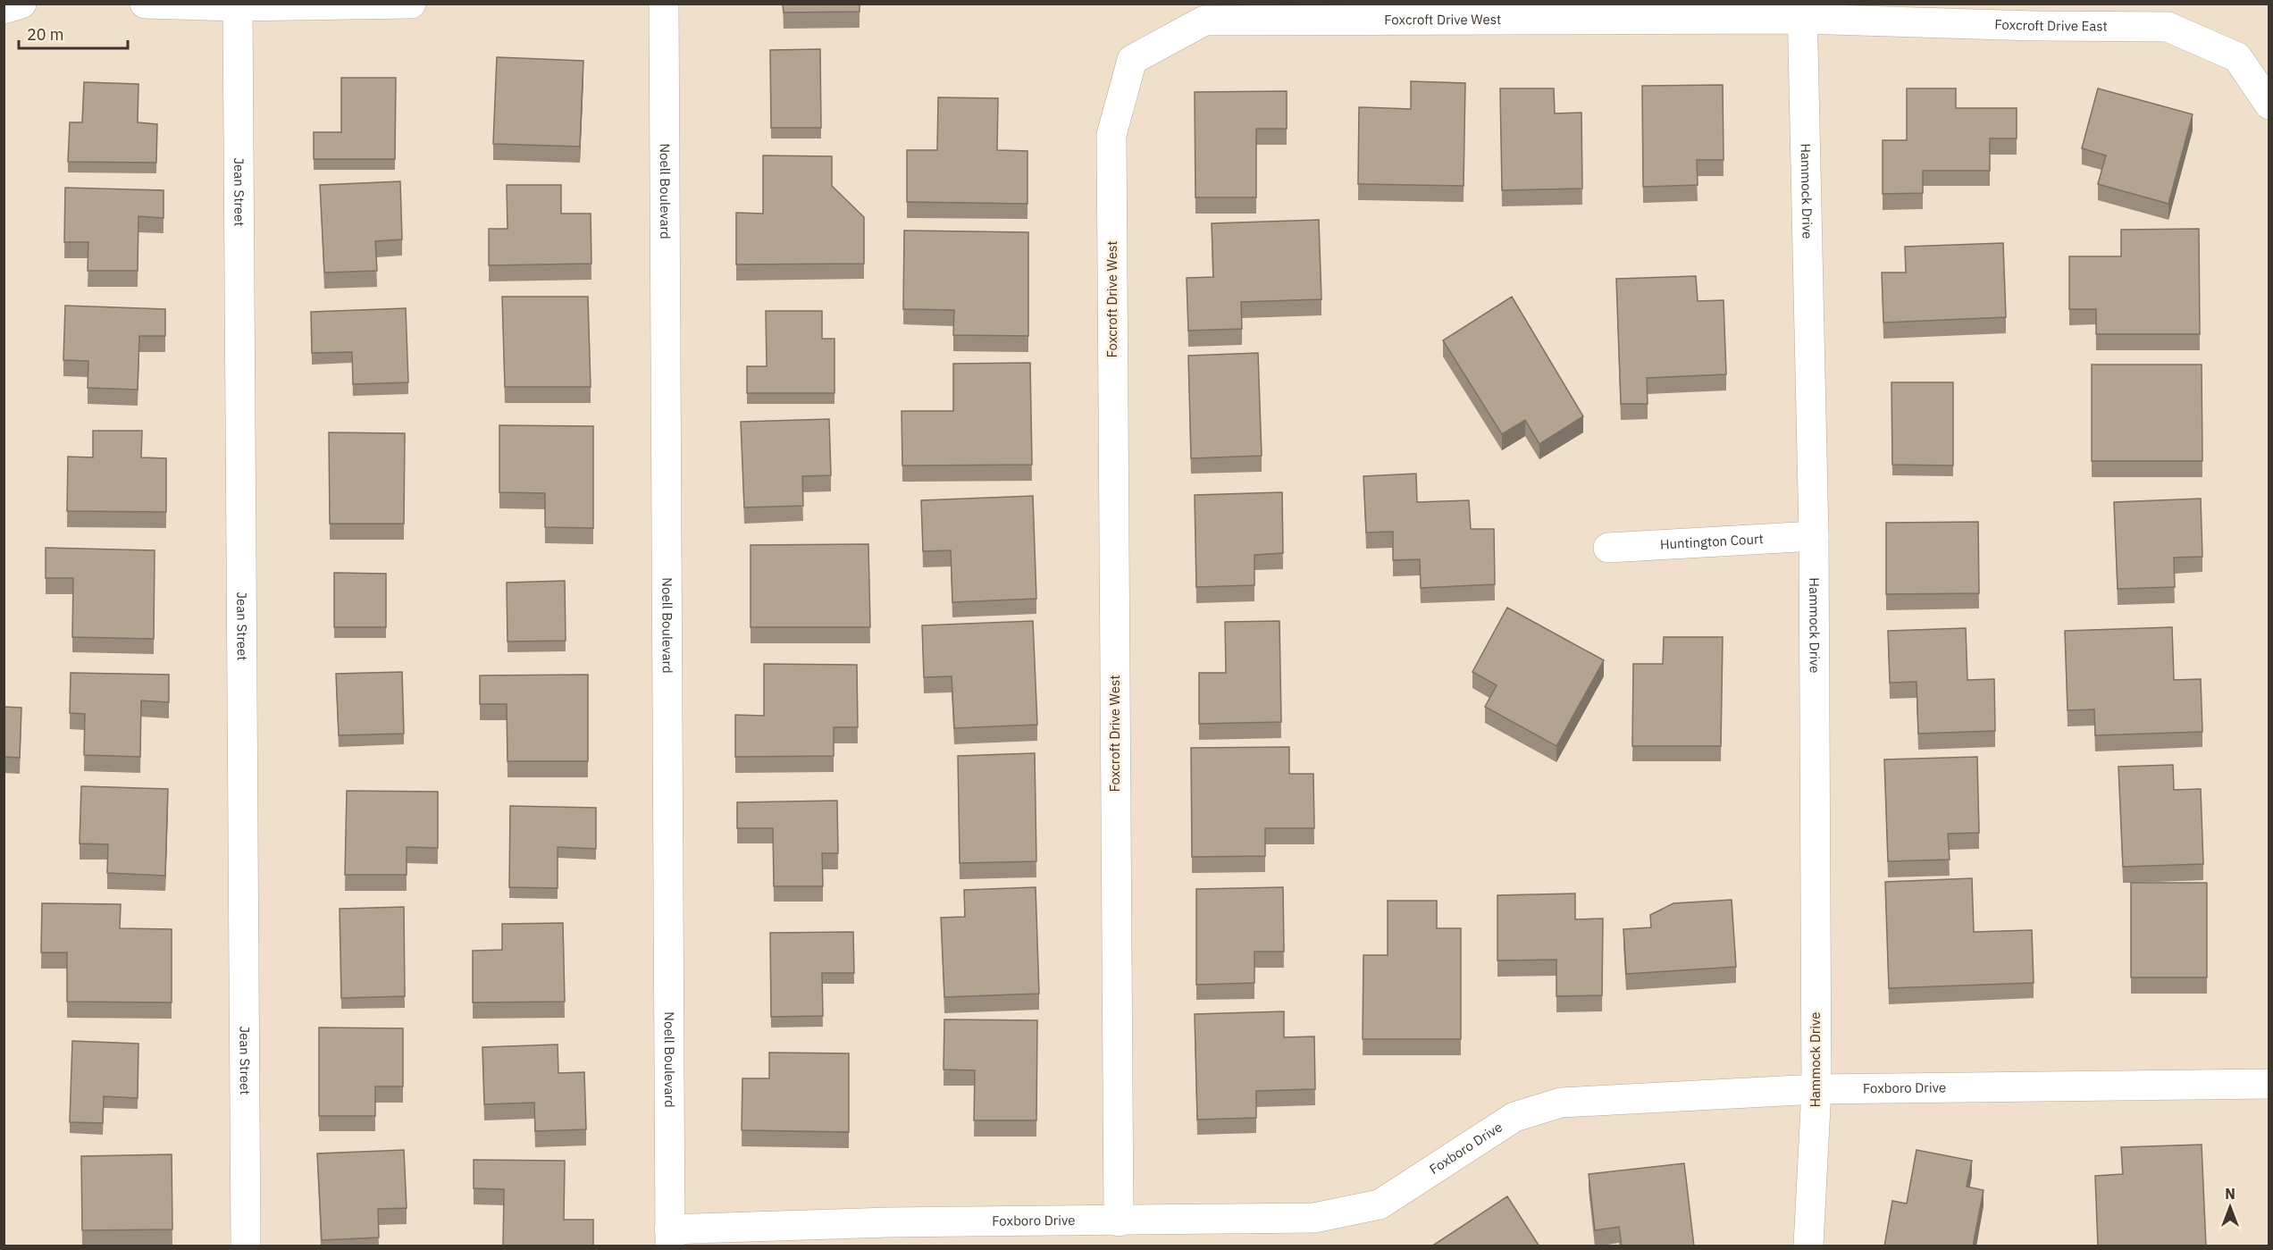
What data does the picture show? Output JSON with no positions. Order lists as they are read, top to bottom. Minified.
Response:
{"streets":{"street":["Foxcroft Drive West","Foxcroft Drive East","Noell Boulevard","Hammock Drive","Jean Street","Huntington Court","Foxboro Drive"]},"crossings":[["Foxcroft Drive West","Foxcroft Drive East"],["Foxcroft Drive West","Hammock Drive"],["Foxcroft Drive West","Foxboro Drive"],["Foxcroft Drive East","Hammock Drive"],["Noell Boulevard","Foxboro Drive"],["Hammock Drive","Huntington Court"],["Hammock Drive","Foxboro Drive"]],"scale_bar":"20 m","north":"top"}
